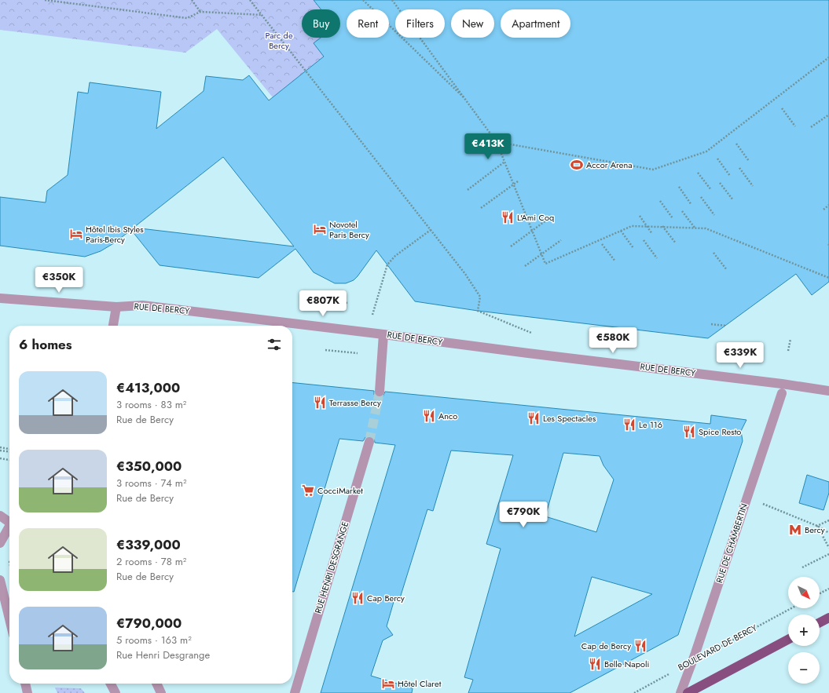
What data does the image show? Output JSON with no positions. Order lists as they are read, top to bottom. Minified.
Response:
{"streets":{"street":["RUE DE BERCY","RUE DE CHAMBERTIN","RUE HENRI DESGRANGE"],"path":["BOULEVARD DE BERCY"]},"crossings":[["RUE DE CHAMBERTIN","BOULEVARD DE BERCY"]],"parks":["Parc de Bercy"],"places":{"sports":["Accor Arena"],"restaurant":["L'Ami Coq","Terrasse Bercy","Anco","Les Spectacles","Le 116","Spice Resto","Cap Bercy","Cap de Bercy","Belle Napoli"],"hotel":["Novotel Paris Bercy","Hôtel Ibis Styles Paris-Bercy","Hôtel Claret"],"supermarket":["CocciMarket"],"metro station":["Bercy"]},"north":"bottom right","page":{"chip":["Buy","Rent","Filters","New","Apartment"],"price":["€413K","€350K","€807K","€580K","€339K","€790K"],"heading":"6 homes","list":[{"name":"€413,000","note":"3 rooms · 83 m² · Rue de Bercy"},{"name":"€350,000","note":"3 rooms · 74 m² · Rue de Bercy"},{"name":"€339,000","note":"2 rooms · 78 m² · Rue de Bercy"},{"name":"€790,000","note":"5 rooms · 163 m² · Rue Henri Desgrange"}],"map_buttons":["+","−"]}}
